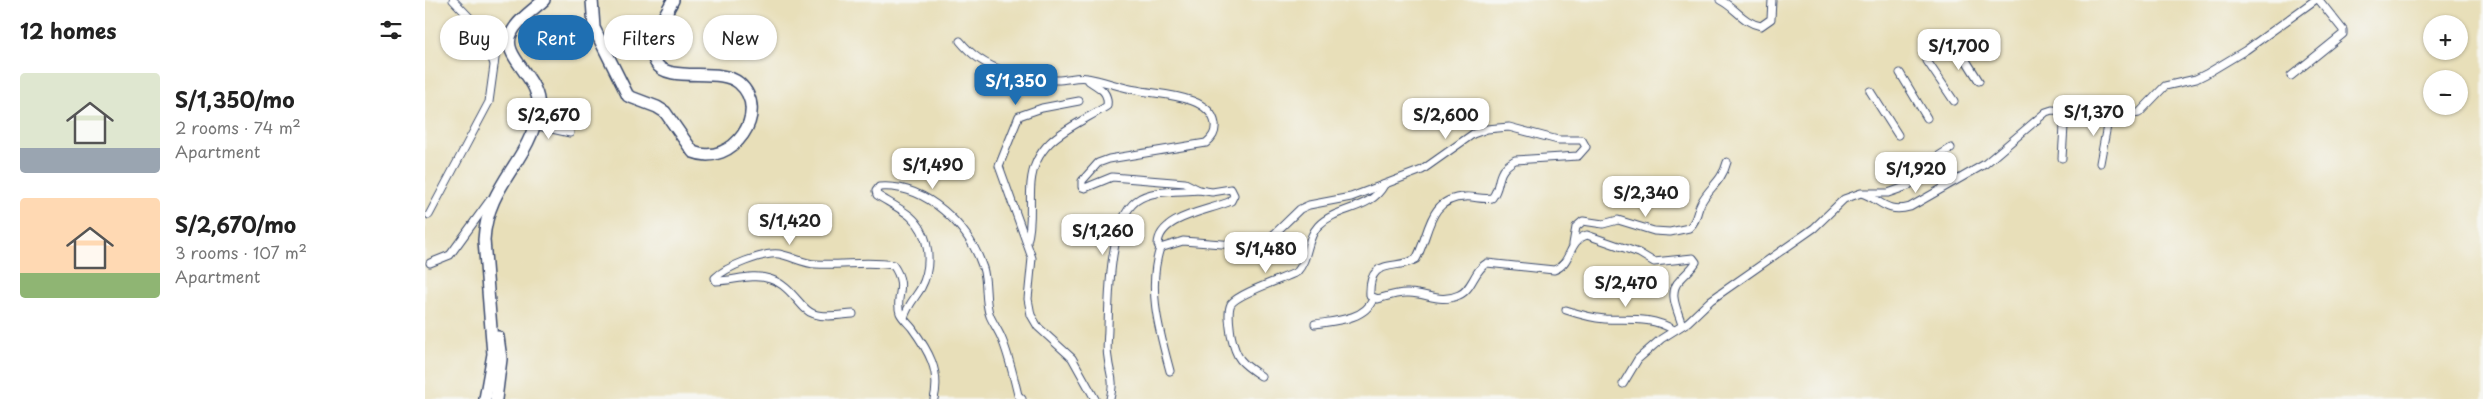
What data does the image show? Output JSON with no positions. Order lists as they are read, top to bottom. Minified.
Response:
{"page":{"heading":"12 homes","map_buttons":["+","−"],"chip":["Buy","Rent","Filters","New"],"price":["S/1,700","S/1,350","S/1,370","S/2,670","S/2,600","S/1,490","S/1,920","S/2,340","S/1,420","S/1,260","S/1,480","S/2,470"],"list":[{"name":"S/1,350/mo","note":"2 rooms · 74 m² · Apartment"},{"name":"S/2,670/mo","note":"3 rooms · 107 m² · Apartment"}]}}
